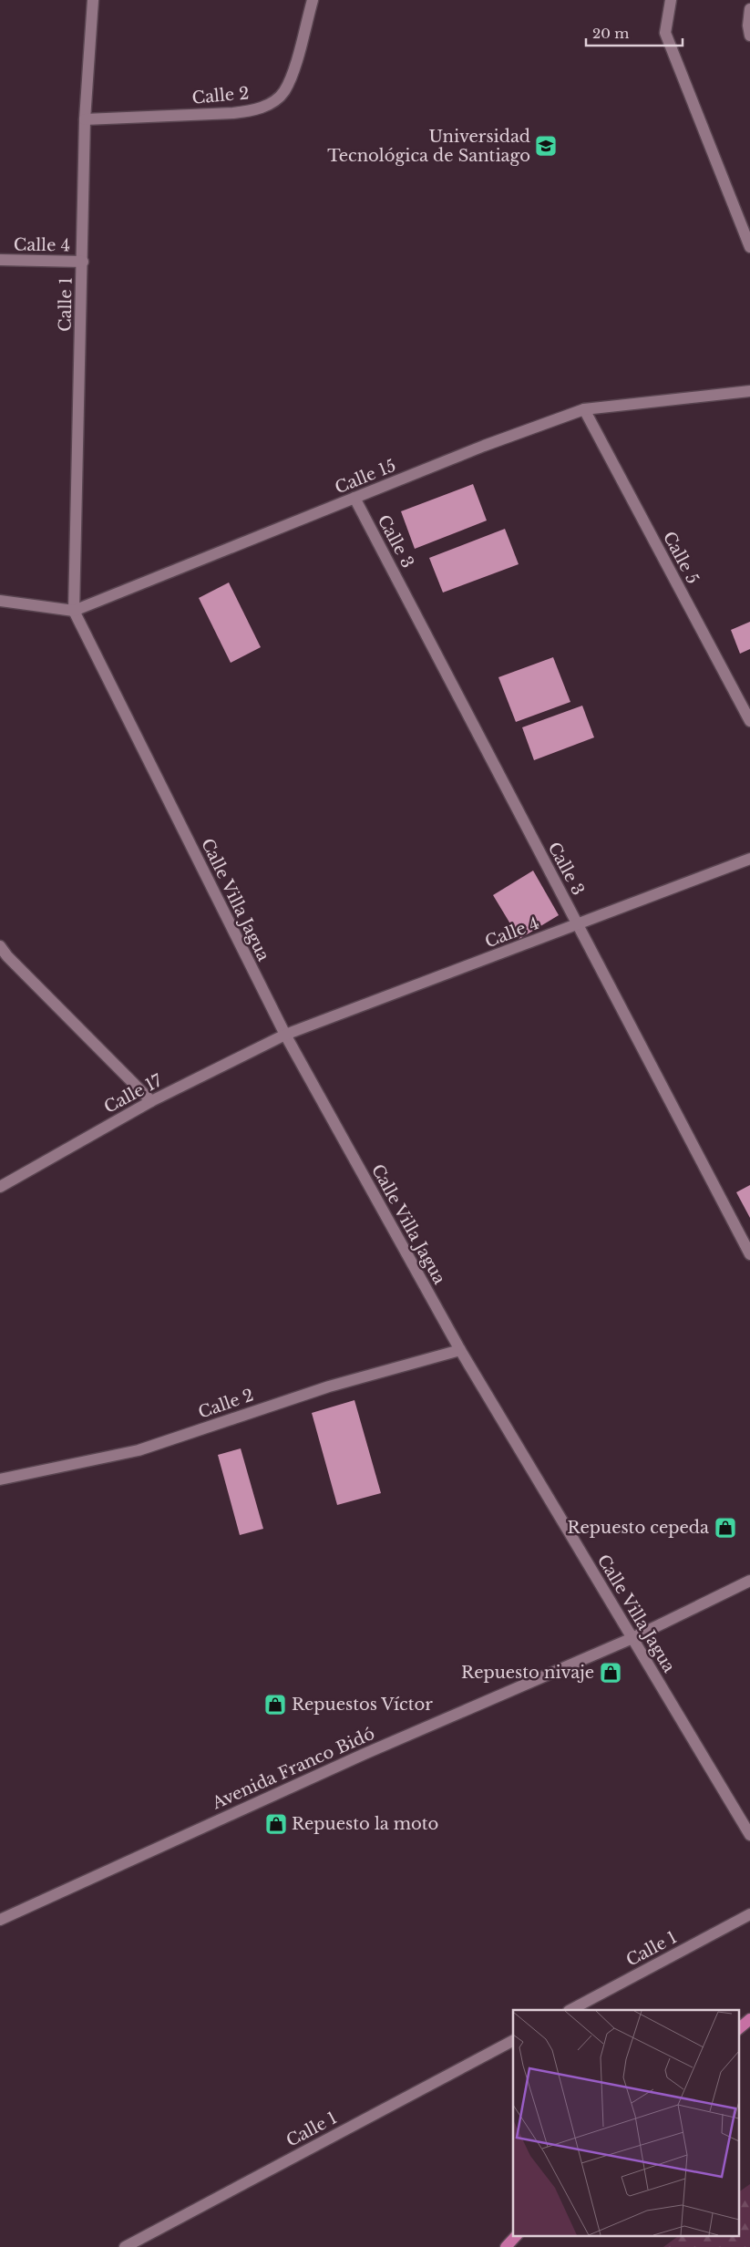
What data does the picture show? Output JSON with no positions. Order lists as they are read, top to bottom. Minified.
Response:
{"streets":{"street":["Calle 2","Calle 4","Calle 1","Calle 15","Calle 3","Calle 5","Calle Villa Jagua","Calle 17","Avenida Franco Bidó"]},"crossings":[["Calle 2","Calle 1"],["Calle 2","Calle Villa Jagua"],["Calle 4","Calle 1"],["Calle 4","Calle 3"],["Calle 4","Calle Villa Jagua"],["Calle 4","Calle 17"],["Calle 1","Calle 15"],["Calle 1","Calle Villa Jagua"],["Calle 15","Calle 3"],["Calle 15","Calle 5"],["Calle 15","Calle Villa Jagua"],["Calle Villa Jagua","Calle 17"],["Calle Villa Jagua","Avenida Franco Bidó"]],"places":{"school or university":["Universidad Tecnológica de Santiago"],"shop":["Repuesto cepeda","Repuesto nivaje","Repuestos Víctor","Repuesto la moto"]},"scale_bar":"20 m"}
